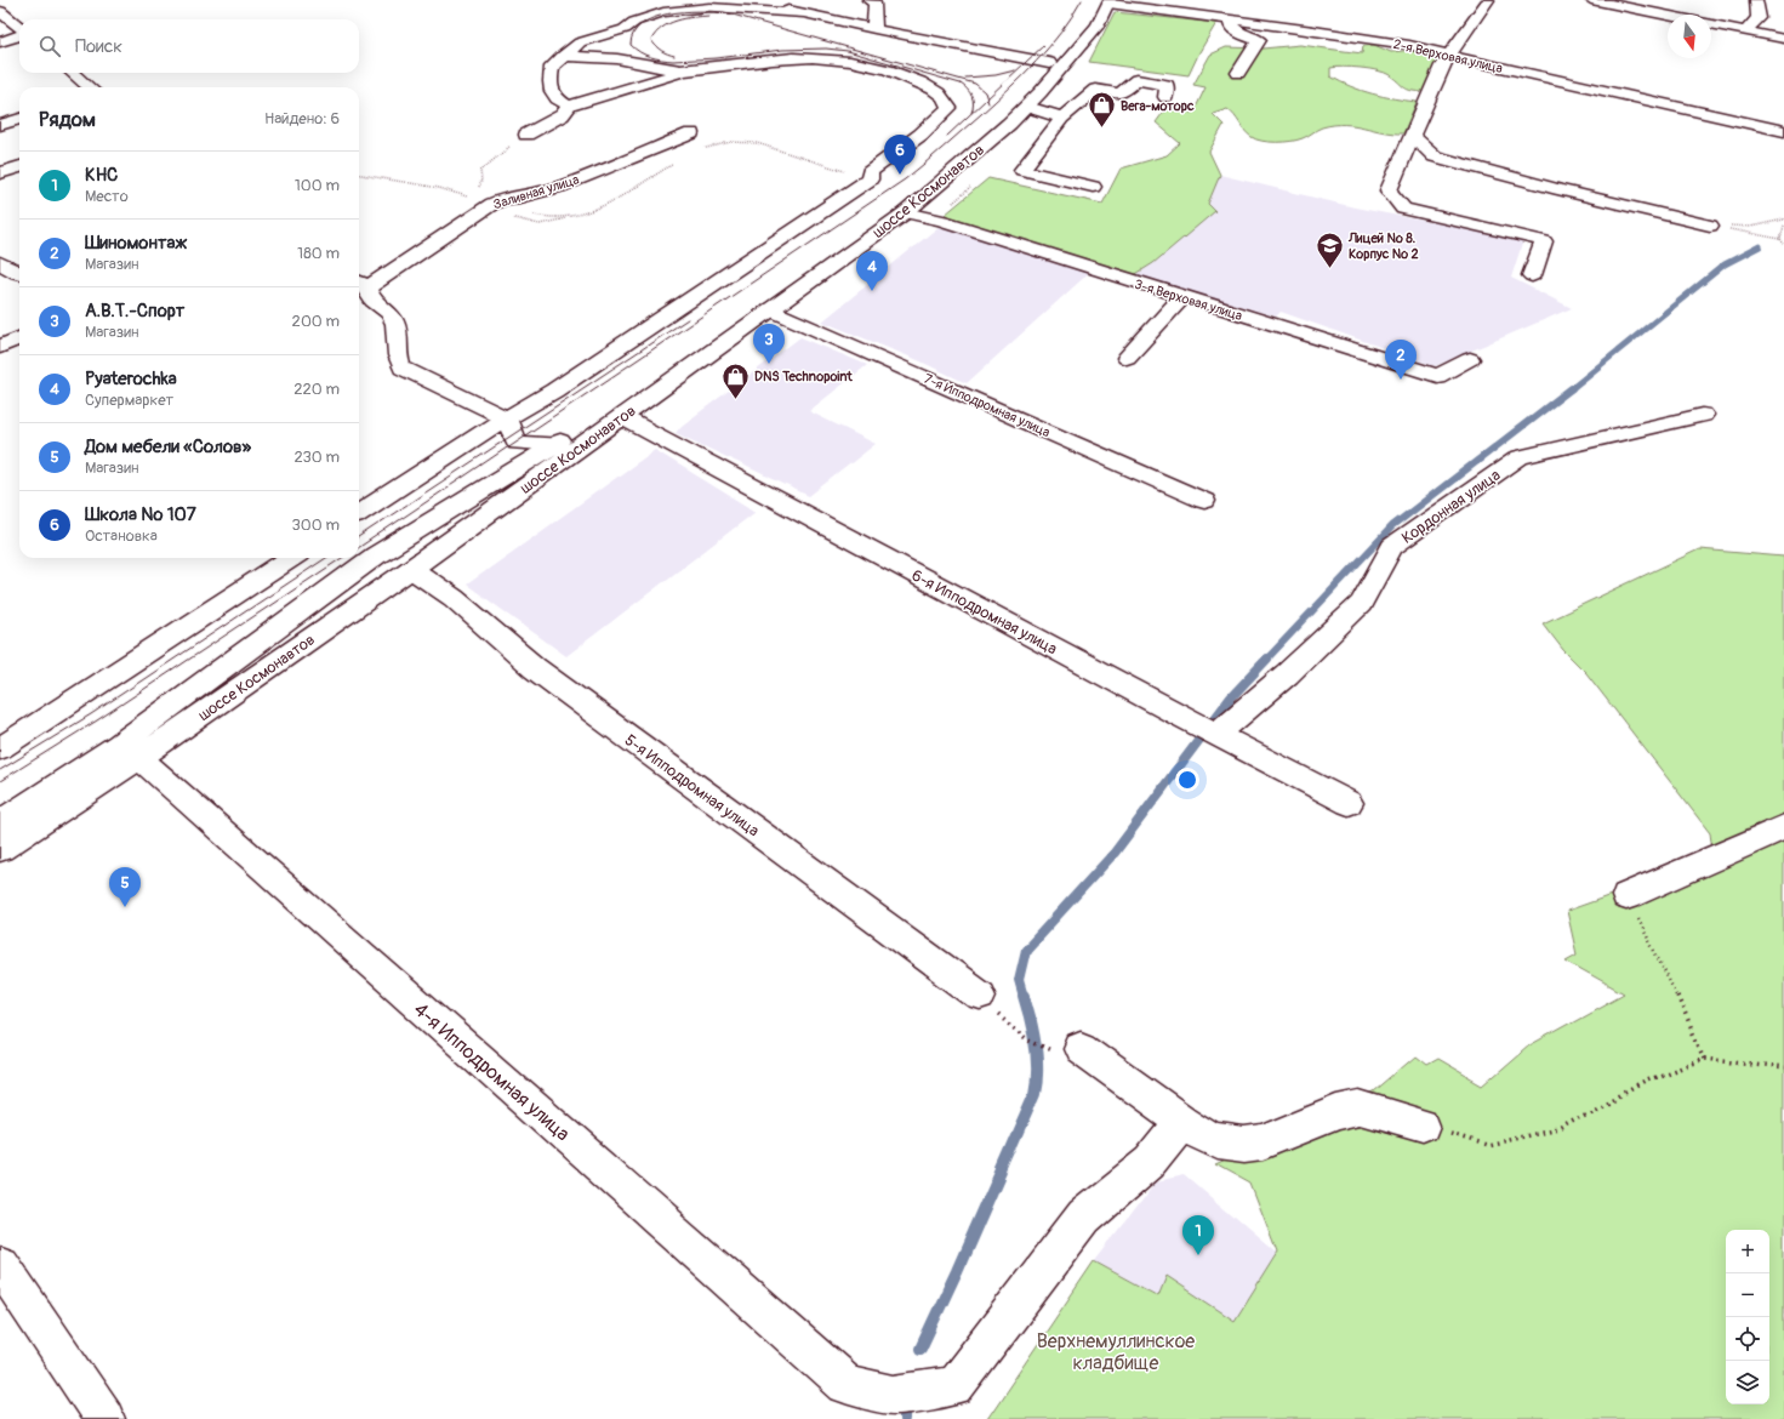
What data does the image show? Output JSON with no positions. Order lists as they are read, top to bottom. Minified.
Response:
{"streets":{"street":["2-я Верховая улица","шоссе Космонавтов","Заливная улица","3-я Верховая улица","7-я Ипподромная улица","Кордонная улица","6-я Ипподромная улица","5-я Ипподромная улица","4-я Ипподромная улица"]},"crossings":[["2-я Верховая улица","шоссе Космонавтов"],["шоссе Космонавтов","3-я Верховая улица"],["шоссе Космонавтов","7-я Ипподромная улица"],["шоссе Космонавтов","6-я Ипподромная улица"],["шоссе Космонавтов","5-я Ипподромная улица"],["шоссе Космонавтов","4-я Ипподромная улица"],["Кордонная улица","6-я Ипподромная улица"]],"parks":["Верхнемуллинское кладбище"],"places":{"shop":["Вега-моторс","DNS Technopoint"],"school or university":["Лицей № 8. Корпус № 2"]},"north":"bottom","page":{"search":"Поиск","heading":["Рядом","Найдено: 6"],"pins":["6","4","3","2","5","1"],"list":[{"mark":"1","name":"КНС","note":"Место","value":"100 m"},{"mark":"2","name":"Шиномонтаж","note":"Магазин","value":"180 m"},{"mark":"3","name":"А.В.Т.-Спорт","note":"Магазин","value":"200 m"},{"mark":"4","name":"Pyaterochka","note":"Супермаркет","value":"220 m"},{"mark":"5","name":"Дом мебели «Солов»","note":"Магазин","value":"230 m"},{"mark":"6","name":"Школа № 107","note":"Остановка","value":"300 m"}],"map_buttons":["+","−"]}}
